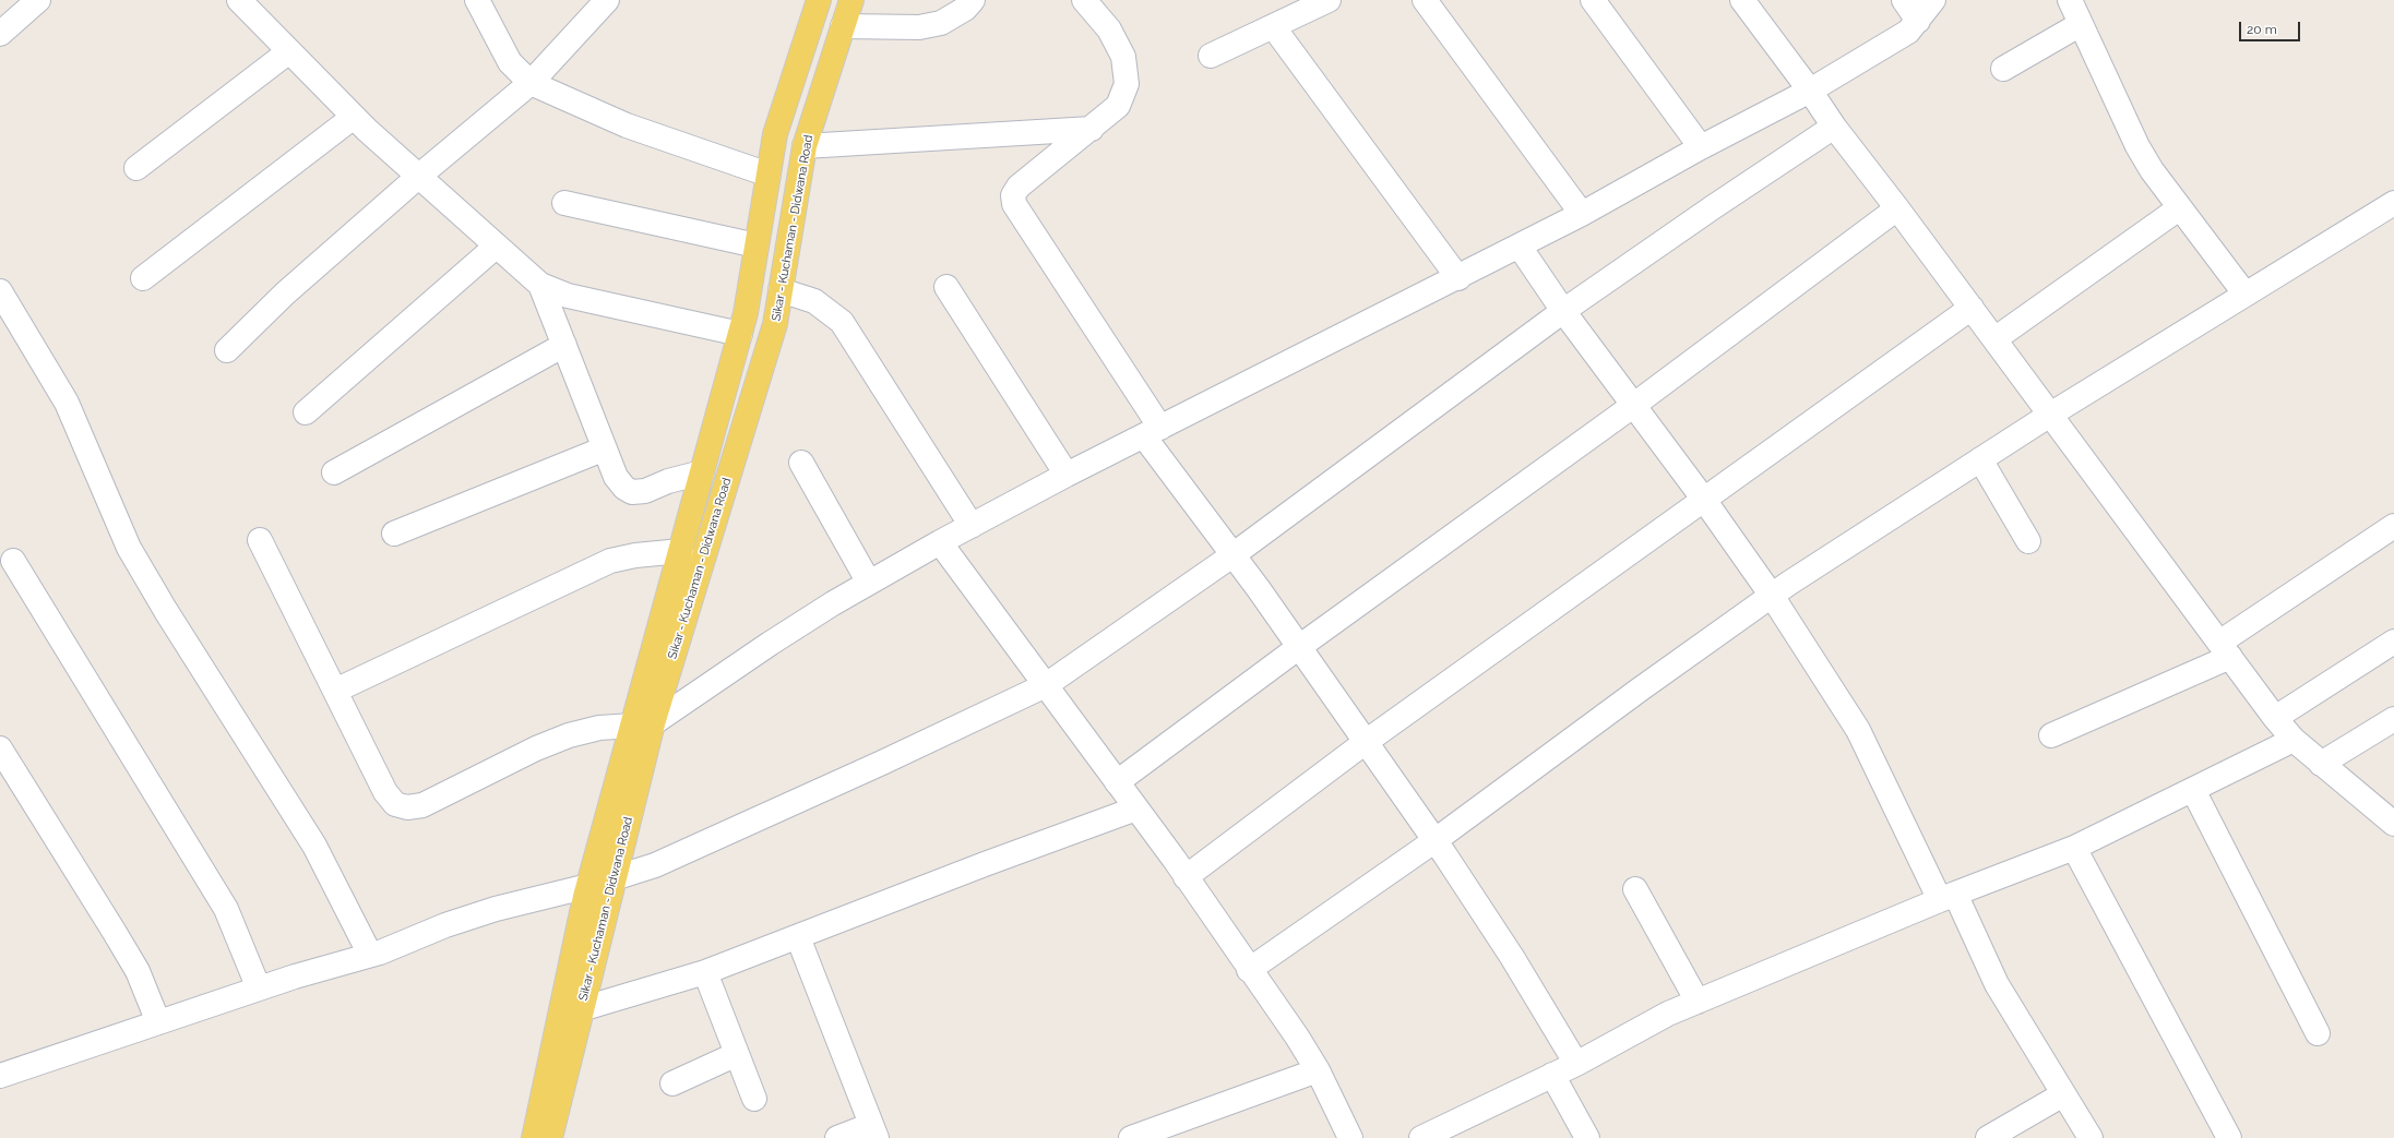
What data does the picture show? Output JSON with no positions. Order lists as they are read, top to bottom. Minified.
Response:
{"streets":{"main road":["Sikar - Kuchaman - Didwana Road"]},"scale_bar":"20 m"}
